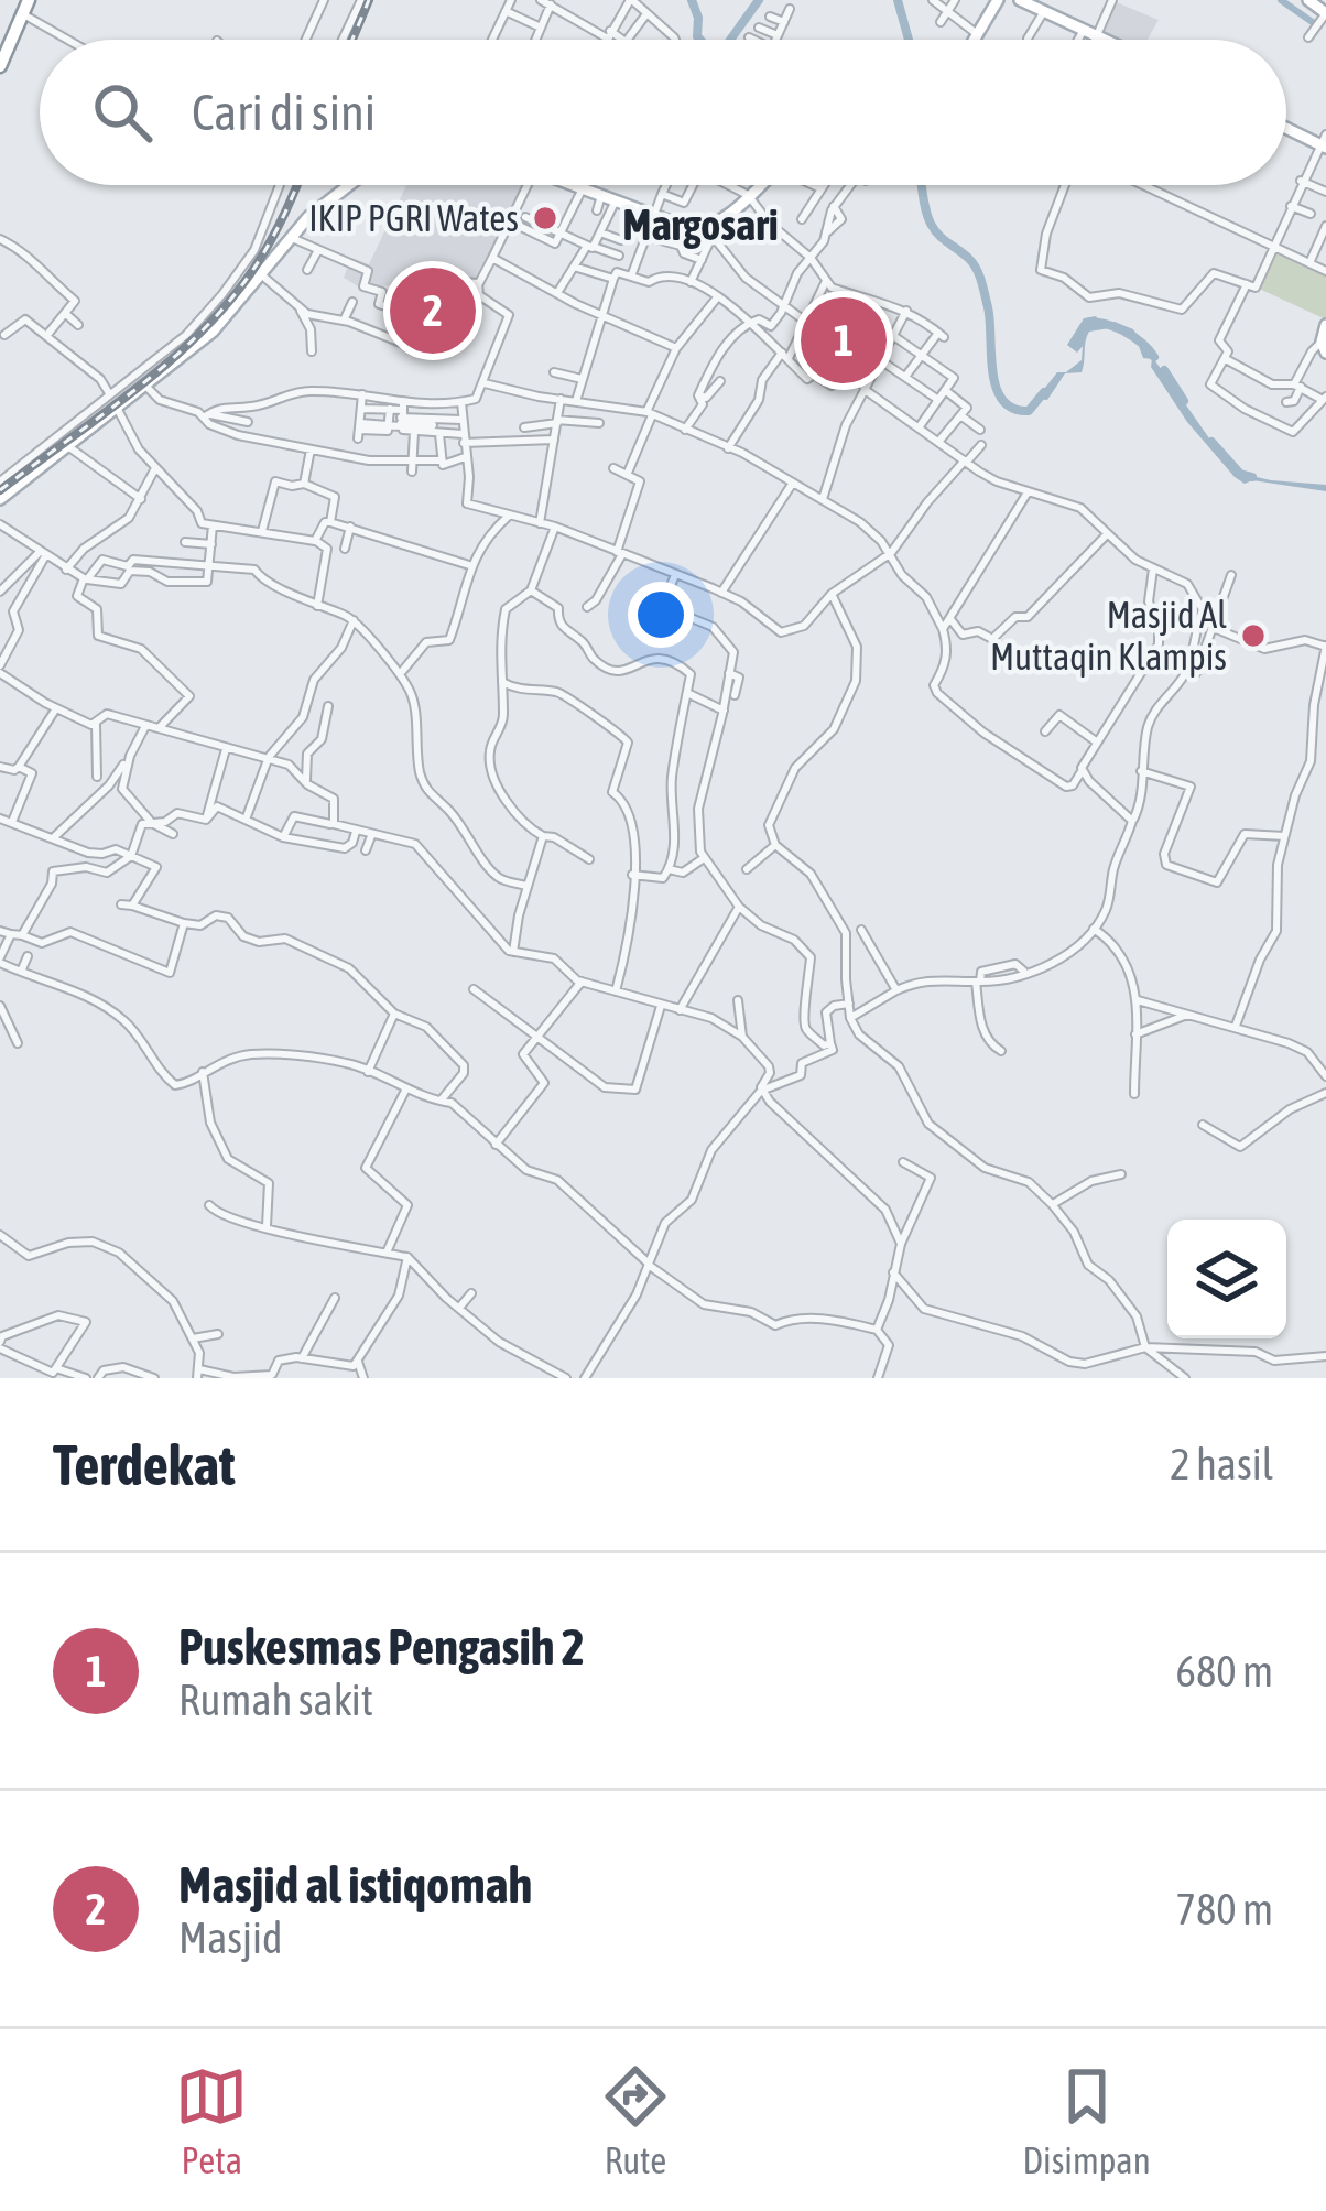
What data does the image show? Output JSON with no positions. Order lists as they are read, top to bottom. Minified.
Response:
{"districts":["Margosari"],"places":["IKIP PGRI Wates","Masjid Al Muttaqin Klampis"],"page":{"search":"Cari di sini","pins":["2","1"],"heading":["Terdekat","2 hasil"],"list":[{"mark":"1","name":"Puskesmas Pengasih 2","note":"Rumah sakit","value":"680 m"},{"mark":"2","name":"Masjid al istiqomah","note":"Masjid","value":"780 m"}],"nav":["Peta","Rute","Disimpan"]}}
